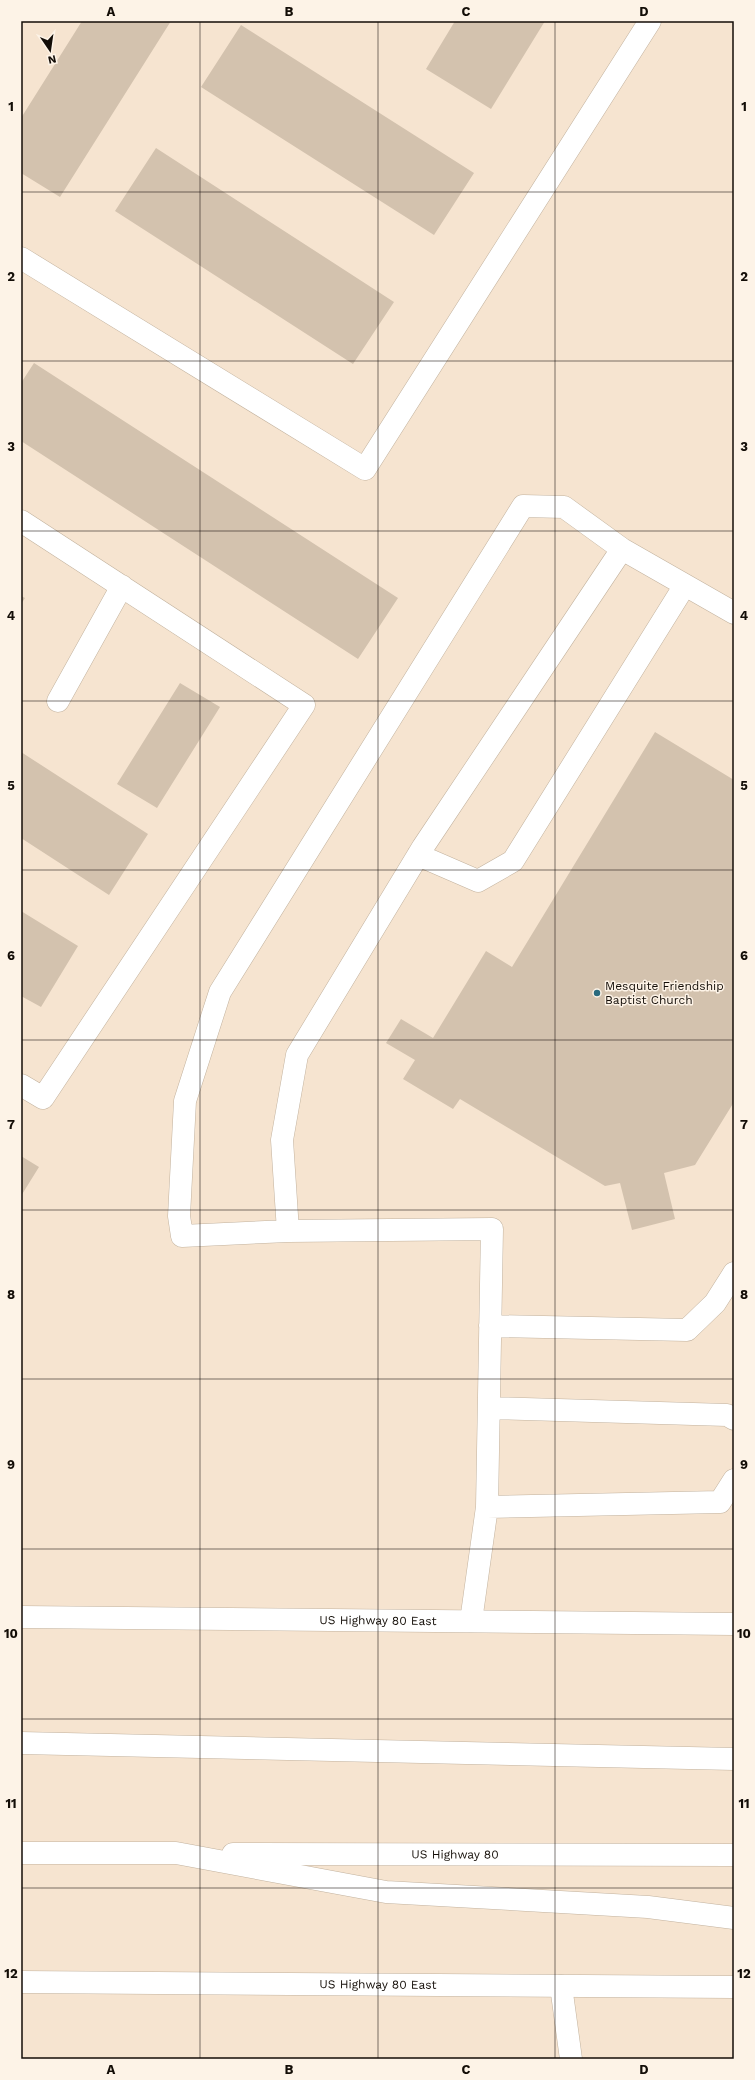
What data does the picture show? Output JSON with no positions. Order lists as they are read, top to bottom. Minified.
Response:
{"streets":{"main road":["US Highway 80 East","US Highway 80"]},"places":["Mesquite Friendship Baptist Church"],"north":"bottom","grid":{"columns":["A","B","C","D"],"rows":["1","2","3","4","5","6","7","8","9","10","11","12"]}}
